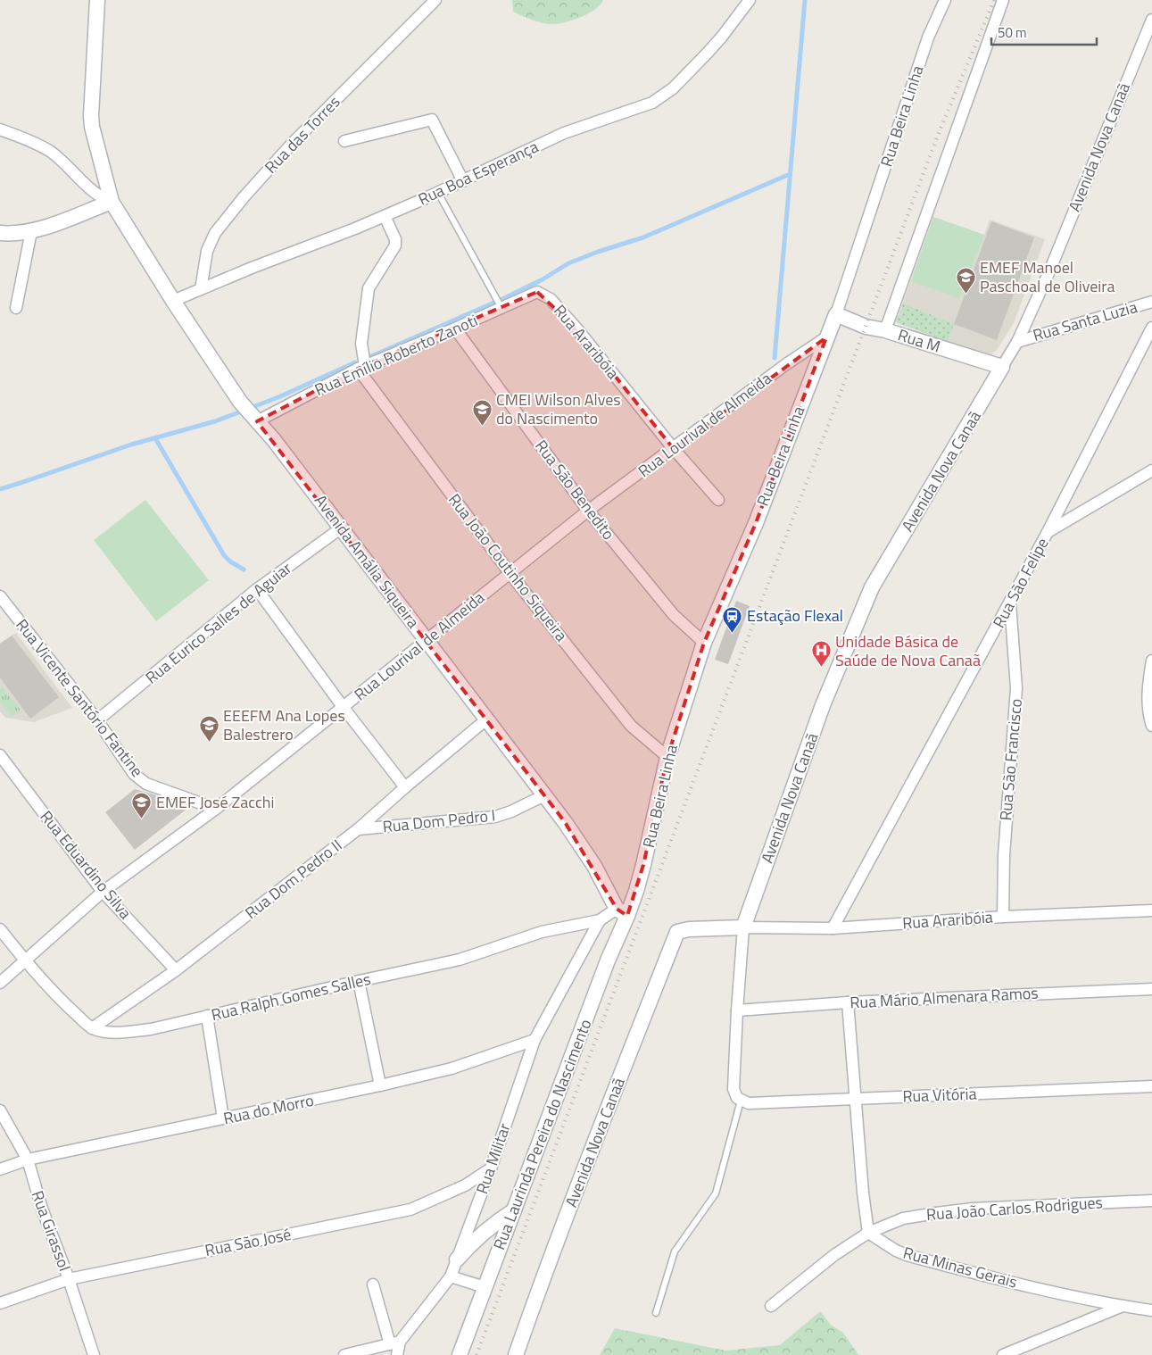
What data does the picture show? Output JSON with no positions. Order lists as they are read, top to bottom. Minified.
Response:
{"streets":{"street":["Rua Beira Linha","Rua das Torres","Avenida Nova Canaã","Rua Boa Esperança","Rua Santa Luzia","Rua M","Rua Araribóia","Rua Emílio Roberto Zanoti","Rua Lourival de Almeida","Rua São Benedito","Avenida Amália Siqueira","Rua João Coutinho Siqueira","Rua São Felipe","Rua Eurico Salles de Aguiar","Rua Vicente Santório Fantine","Rua São Francisco","Rua Dom Pedro I","Rua Eduardino Silva","Rua Dom Pedro II","Rua Ralph Gomes Salles","Rua Mário Almenara Ramos","Rua Vitória","Rua do Morro","Rua Laurinda Pereira do Nascimento","Rua Militar","Rua João Carlos Rodrigues","Rua Girassol","Rua São José","Rua Minas Gerais"]},"crossings":[["Rua Beira Linha","Rua M"],["Rua Beira Linha","Rua Lourival de Almeida"],["Rua Beira Linha","Rua São Benedito"],["Rua Beira Linha","Avenida Amália Siqueira"],["Rua Beira Linha","Rua João Coutinho Siqueira"],["Rua Beira Linha","Rua Ralph Gomes Salles"],["Rua Beira Linha","Rua Laurinda Pereira do Nascimento"],["Rua das Torres","Rua Boa Esperança"],["Avenida Nova Canaã","Rua Santa Luzia"],["Avenida Nova Canaã","Rua M"],["Avenida Nova Canaã","Rua Araribóia"],["Rua Boa Esperança","Avenida Amália Siqueira"],["Rua Araribóia","Rua Emílio Roberto Zanoti"],["Rua Araribóia","Rua Lourival de Almeida"],["Rua Araribóia","Rua São Felipe"],["Rua Araribóia","Rua São Francisco"],["Rua Emílio Roberto Zanoti","Rua São Benedito"],["Rua Emílio Roberto Zanoti","Avenida Amália Siqueira"],["Rua Emílio Roberto Zanoti","Rua João Coutinho Siqueira"],["Rua Lourival de Almeida","Rua São Benedito"],["Rua Lourival de Almeida","Avenida Amália Siqueira"],["Rua Lourival de Almeida","Rua João Coutinho Siqueira"],["Rua Lourival de Almeida","Rua Vicente Santório Fantine"],["Rua Lourival de Almeida","Rua Eduardino Silva"],["Avenida Amália Siqueira","Rua Eurico Salles de Aguiar"],["Avenida Amália Siqueira","Rua Dom Pedro I"],["Avenida Amália Siqueira","Rua Dom Pedro II"],["Avenida Amália Siqueira","Rua Ralph Gomes Salles"],["Avenida Amália Siqueira","Rua Laurinda Pereira do Nascimento"],["Rua São Felipe","Rua São Francisco"],["Rua Eurico Salles de Aguiar","Rua Vicente Santório Fantine"],["Rua Dom Pedro I","Rua Dom Pedro II"],["Rua Eduardino Silva","Rua Dom Pedro II"],["Rua Dom Pedro II","Rua Ralph Gomes Salles"],["Rua Ralph Gomes Salles","Rua Laurinda Pereira do Nascimento"],["Rua Ralph Gomes Salles","Rua Militar"],["Rua do Morro","Rua Militar"],["Rua do Morro","Rua Girassol"],["Rua Militar","Rua São José"],["Rua João Carlos Rodrigues","Rua Minas Gerais"],["Rua Girassol","Rua São José"]],"places":{"school or university":["EMEF Manoel Paschoal de Oliveira","CMEI Wilson Alves do Nascimento","EEEFM Ana Lopes Balestrero","EMEF José Zacchi"],"station":["Estação Flexal"],"hospital":["Unidade Básica de Saúde de Nova Canaã"]},"scale_bar":"50 m"}
